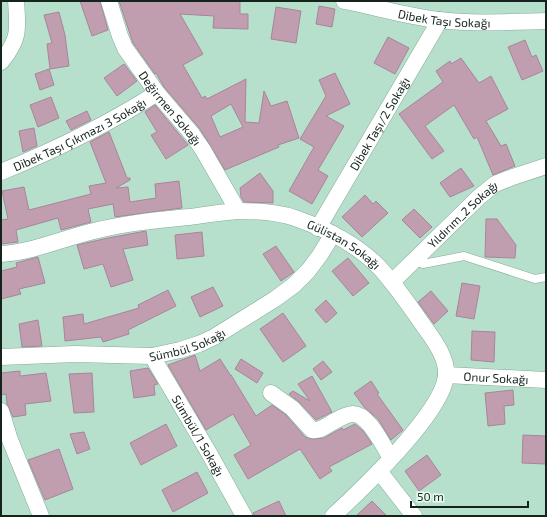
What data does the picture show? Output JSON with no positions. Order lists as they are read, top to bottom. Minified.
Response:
{"streets":{"street":["Dibek Taşı Sokağı","Değirmen Sokağı","Dibek Taşı/2 Sokağı","Dibek Taşı Çıkmazı 3 Sokağı","Yıldırım_2 Sokağı","Gülistan Sokağı","Sümbül Sokağı","Onur Sokağı","Sümbül/1 Sokağı"]},"crossings":[["Dibek Taşı Sokağı","Dibek Taşı/2 Sokağı"],["Değirmen Sokağı","Dibek Taşı Çıkmazı 3 Sokağı"],["Değirmen Sokağı","Gülistan Sokağı"],["Dibek Taşı/2 Sokağı","Gülistan Sokağı"],["Yıldırım_2 Sokağı","Gülistan Sokağı"],["Gülistan Sokağı","Sümbül Sokağı"],["Gülistan Sokağı","Onur Sokağı"],["Sümbül Sokağı","Sümbül/1 Sokağı"]],"scale_bar":"50 m"}
